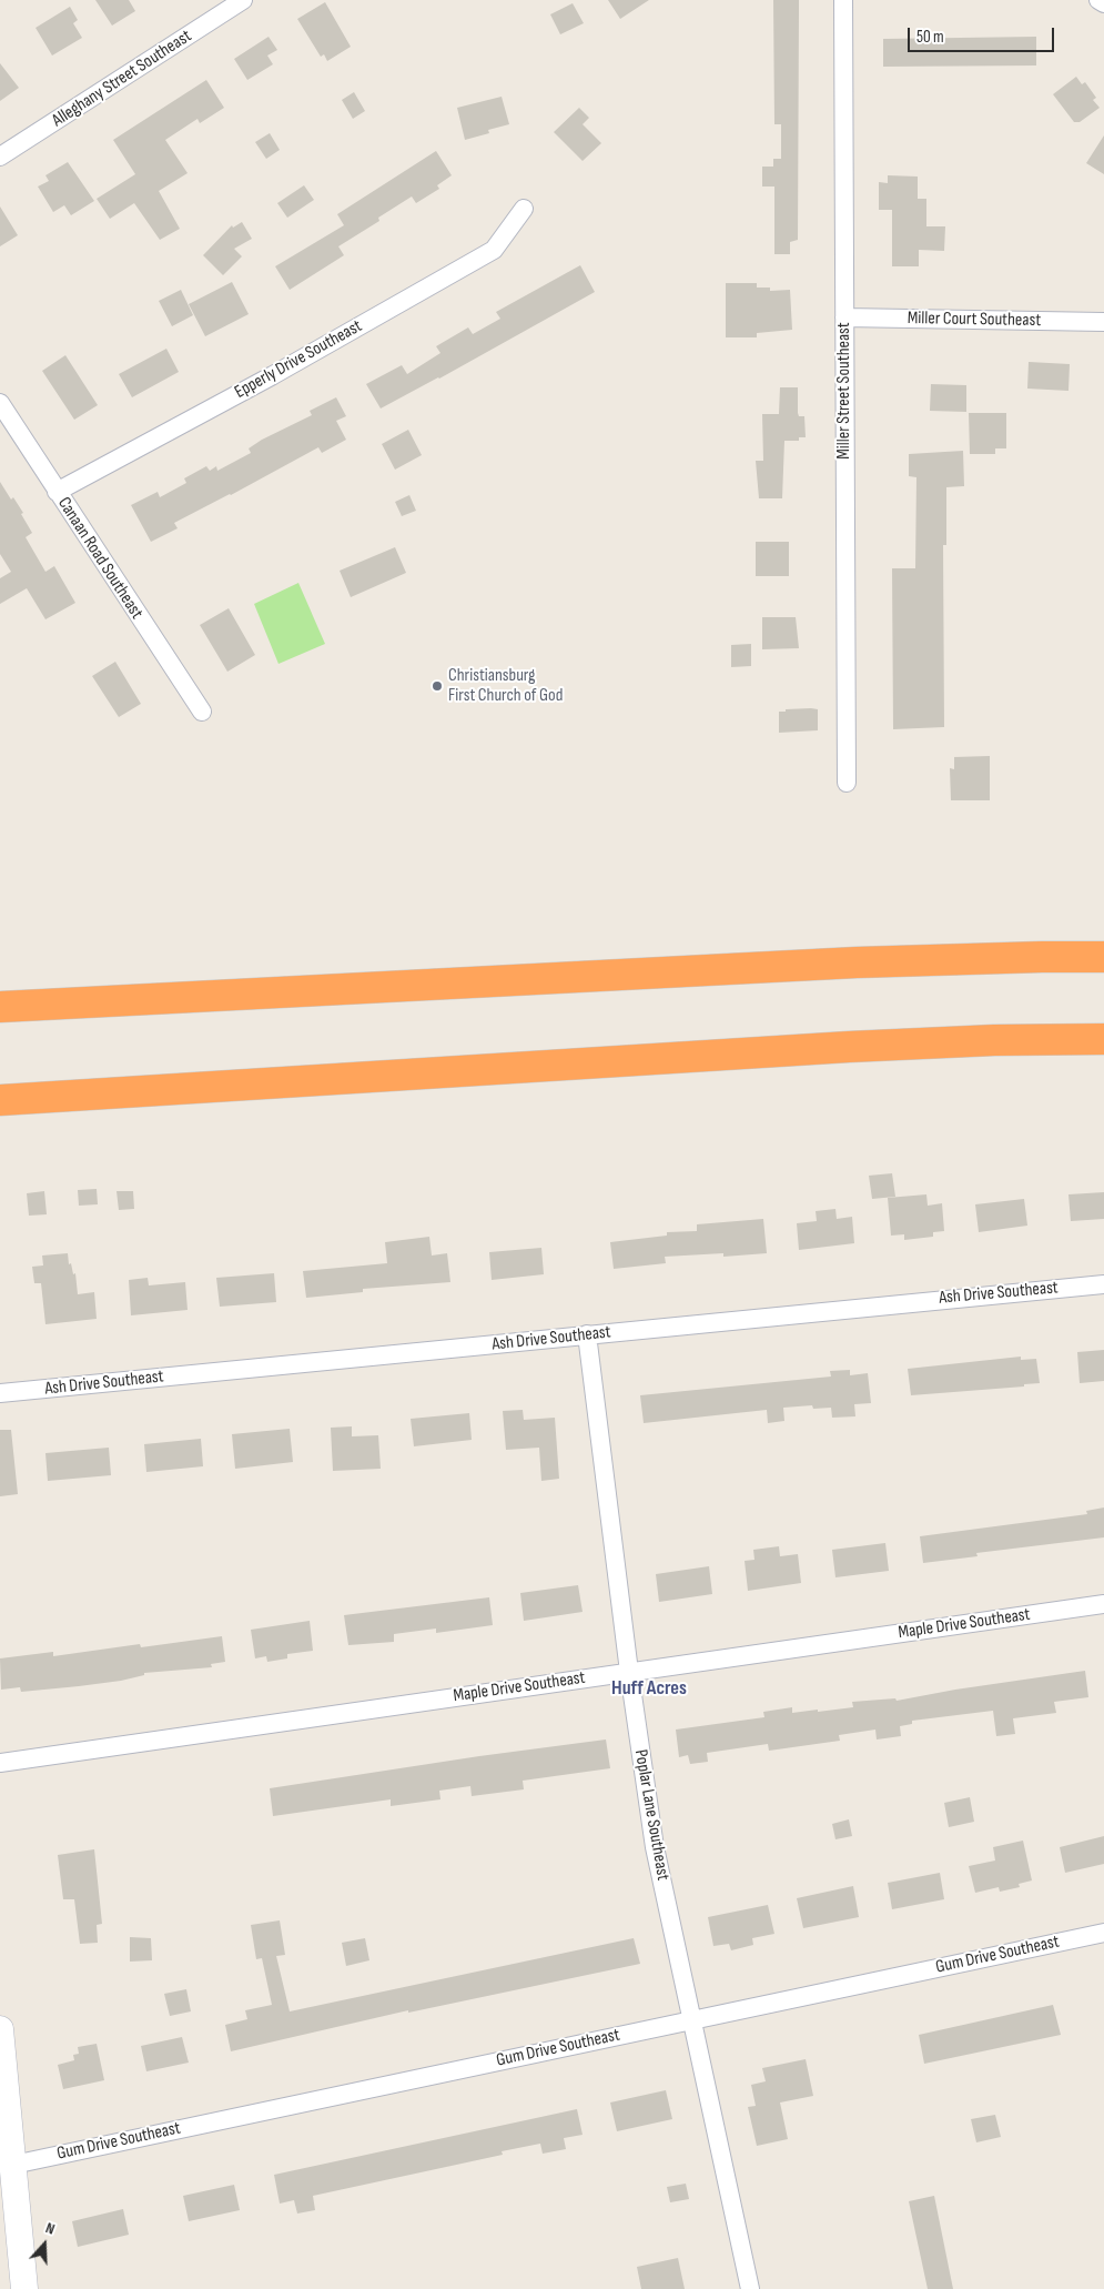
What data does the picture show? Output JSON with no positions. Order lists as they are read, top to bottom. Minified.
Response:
{"streets":{"street":["Alleghany Street Southeast","Miller Court Southeast","Epperly Drive Southeast","Miller Street Southeast","Canaan Road Southeast","Ash Drive Southeast","Maple Drive Southeast","Poplar Lane Southeast","Gum Drive Southeast"]},"crossings":[["Miller Court Southeast","Miller Street Southeast"],["Epperly Drive Southeast","Canaan Road Southeast"],["Ash Drive Southeast","Poplar Lane Southeast"],["Maple Drive Southeast","Poplar Lane Southeast"],["Poplar Lane Southeast","Gum Drive Southeast"]],"districts":["Huff Acres"],"places":["Christiansburg First Church of God"],"scale_bar":"50 m","north":"top"}
